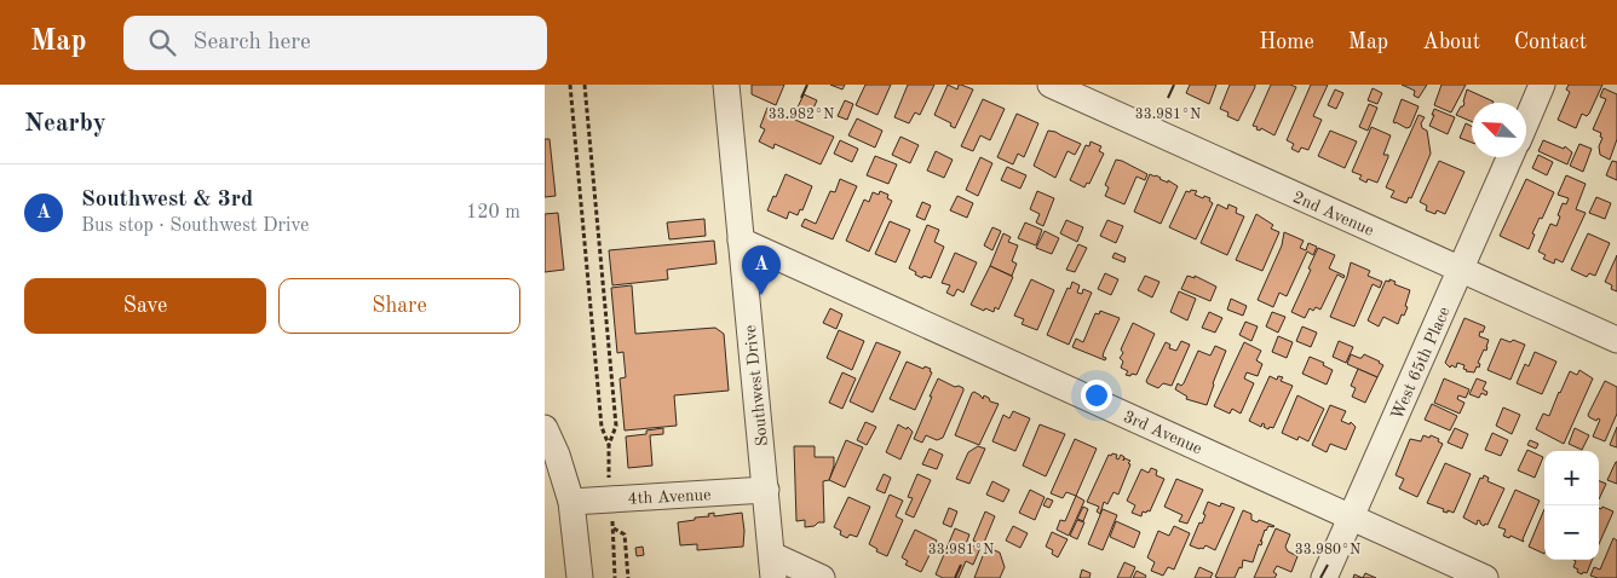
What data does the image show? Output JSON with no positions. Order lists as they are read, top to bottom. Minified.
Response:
{"streets":{"street":["2nd Avenue","West 65th Place","Southwest Drive","3rd Avenue","4th Avenue"]},"crossings":[["2nd Avenue","West 65th Place"],["West 65th Place","3rd Avenue"],["Southwest Drive","3rd Avenue"],["Southwest Drive","4th Avenue"]],"north":"top left","page":{"header":"Map","search":"Search here","nav":["Home","Map","About","Contact"],"heading":"Nearby","list":[{"mark":"A","name":"Southwest & 3rd","note":"Bus stop · Southwest Drive","value":"120 m"}],"pins":"A","buttons":["Save","Share"],"map_buttons":["+","−"]},"coordinates":["33.982°N","33.981°N","33.980°N"]}
